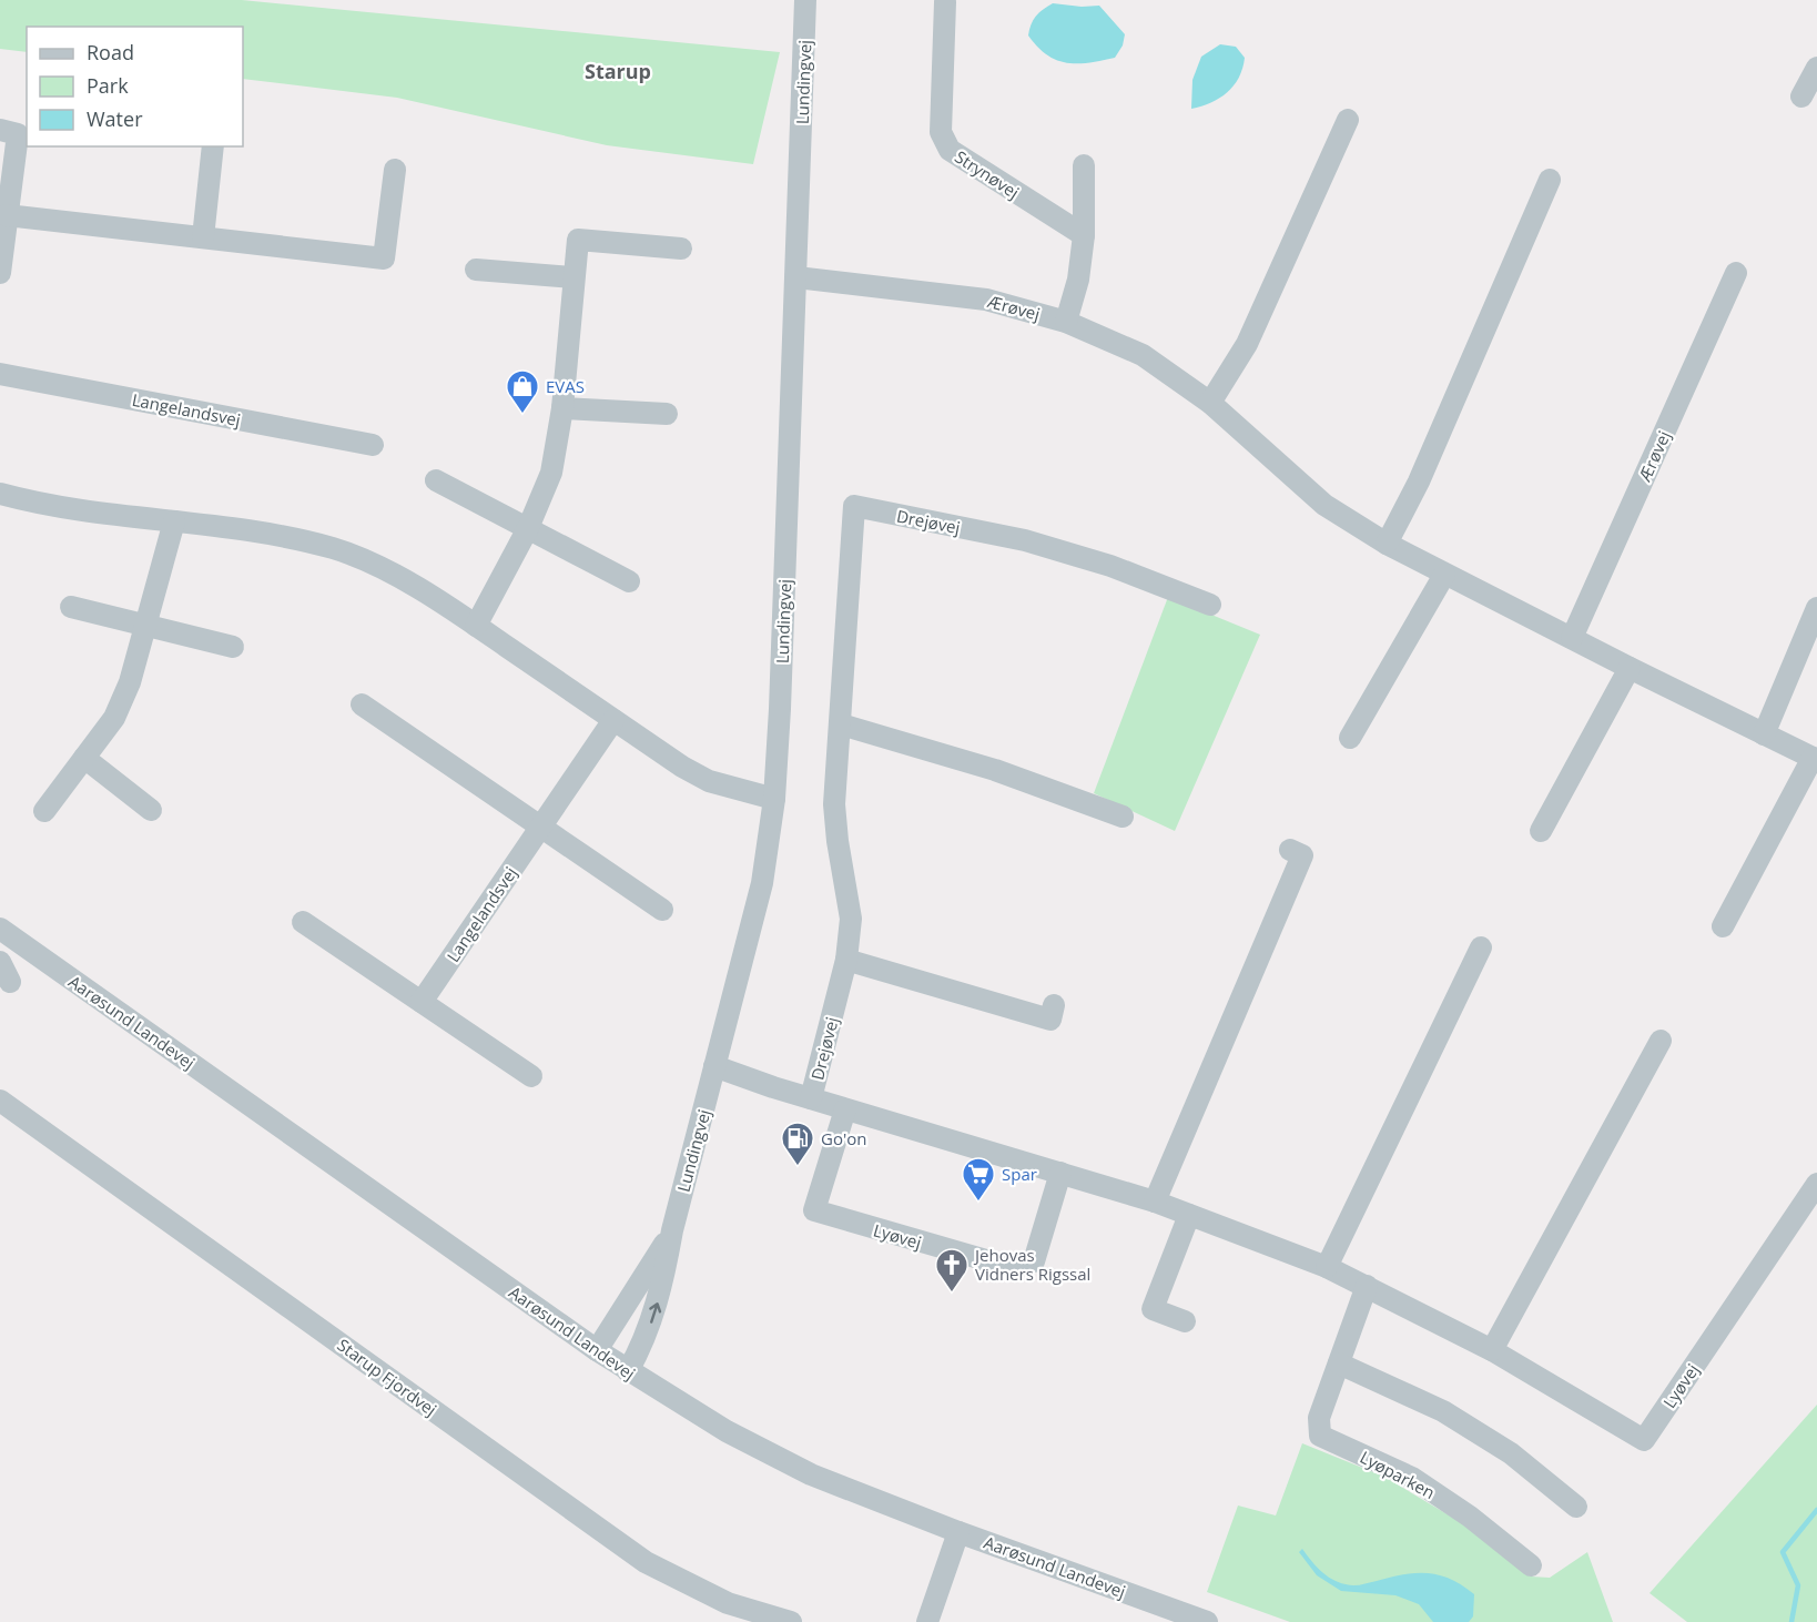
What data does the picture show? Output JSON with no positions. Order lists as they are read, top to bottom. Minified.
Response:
{"streets":{"street":["Lundingvej","Strynøvej","Ærøvej","Langelandsvej","Drejøvej","Aarøsund Landevej","Lyøvej","Starup Fjordvej","Lyøparken"]},"crossings":[["Lundingvej","Ærøvej"],["Lundingvej","Aarøsund Landevej"],["Lundingvej","Lyøvej"],["Drejøvej","Lyøvej"],["Lyøvej","Lyøparken"]],"districts":["Starup"],"places":{"shop":["EVAS"],"fuel station":["Go'on"],"supermarket":["Spar"],"church":["Jehovas Vidners Rigssal"]},"legend":["Road","Park","Water"]}
